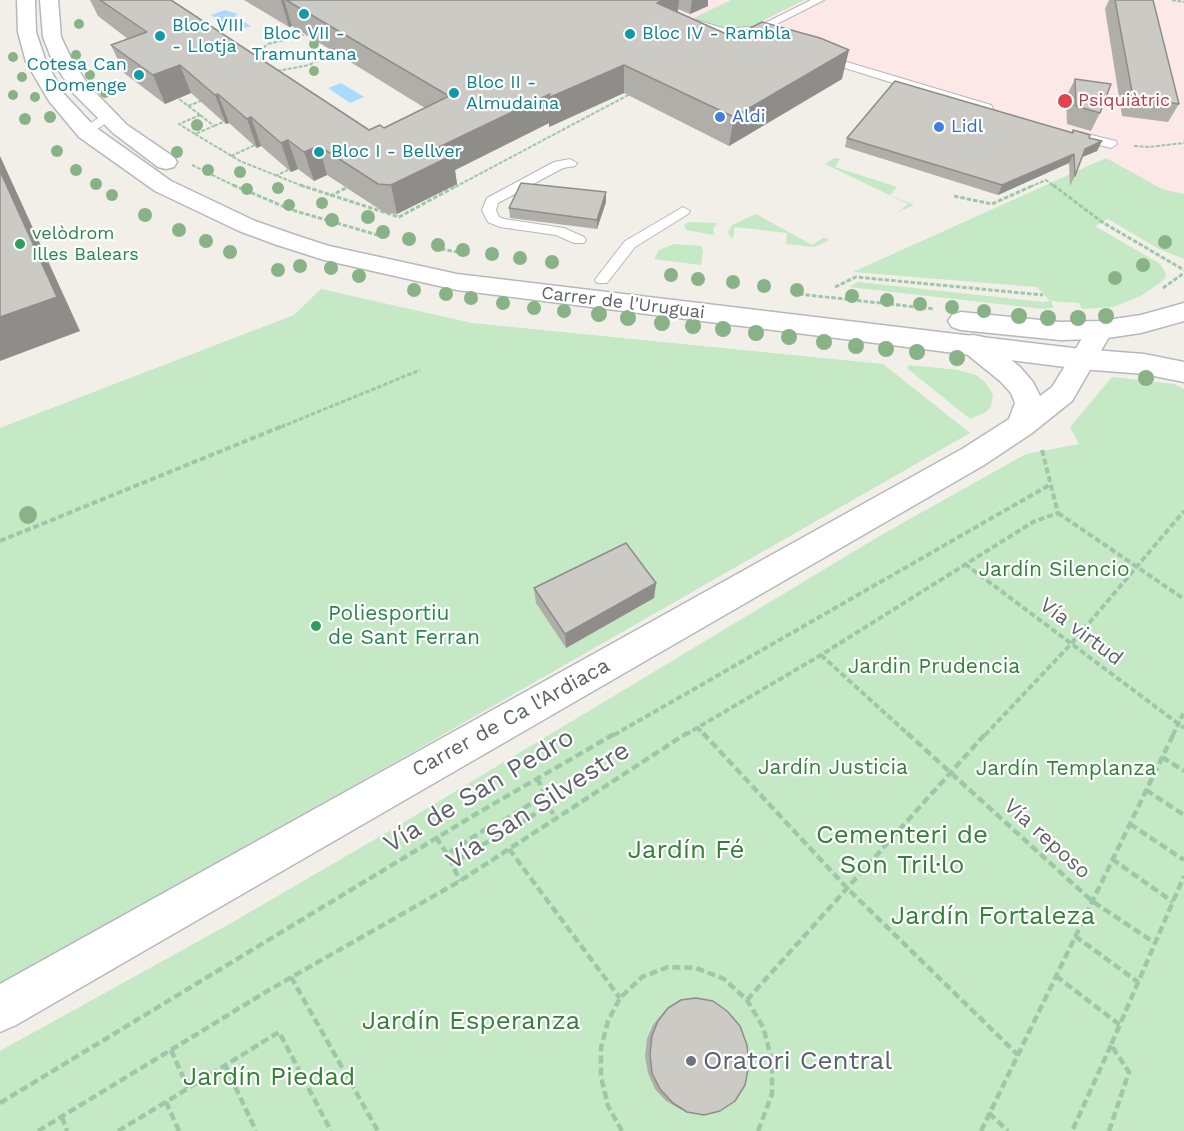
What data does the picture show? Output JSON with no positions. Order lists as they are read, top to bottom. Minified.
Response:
{"streets":{"street":["Carrer de l'Uruguai","Carrer de Ca l'Ardiaca"],"path":["Vía virtud","Vía de San Pedro","Vía San Silvestre","Vía reposo"]},"crossings":[["Carrer de l'Uruguai","Carrer de Ca l'Ardiaca"],["Vía virtud","Vía San Silvestre"],["Vía San Silvestre","Vía reposo"]],"parks":["Jardín Silencio","Jardin Prudencia","Jardín Justicia","Jardín Templanza","Cementeri de Son Tril·lo","Jardín Fé","Jardín Fortaleza","Jardín Esperanza","Jardín Piedad"],"places":["Bloc VII - Tramuntana","Bloc IV - Rambla","Bloc VIII - Llotja","Cotesa Can Domenge","Bloc II - Almudaina","Psiquiàtric","Aldi","Lidl","Bloc I - Bellver","velòdrom Illes Balears","Poliesportiu de Sant Ferran","Oratori Central"]}
